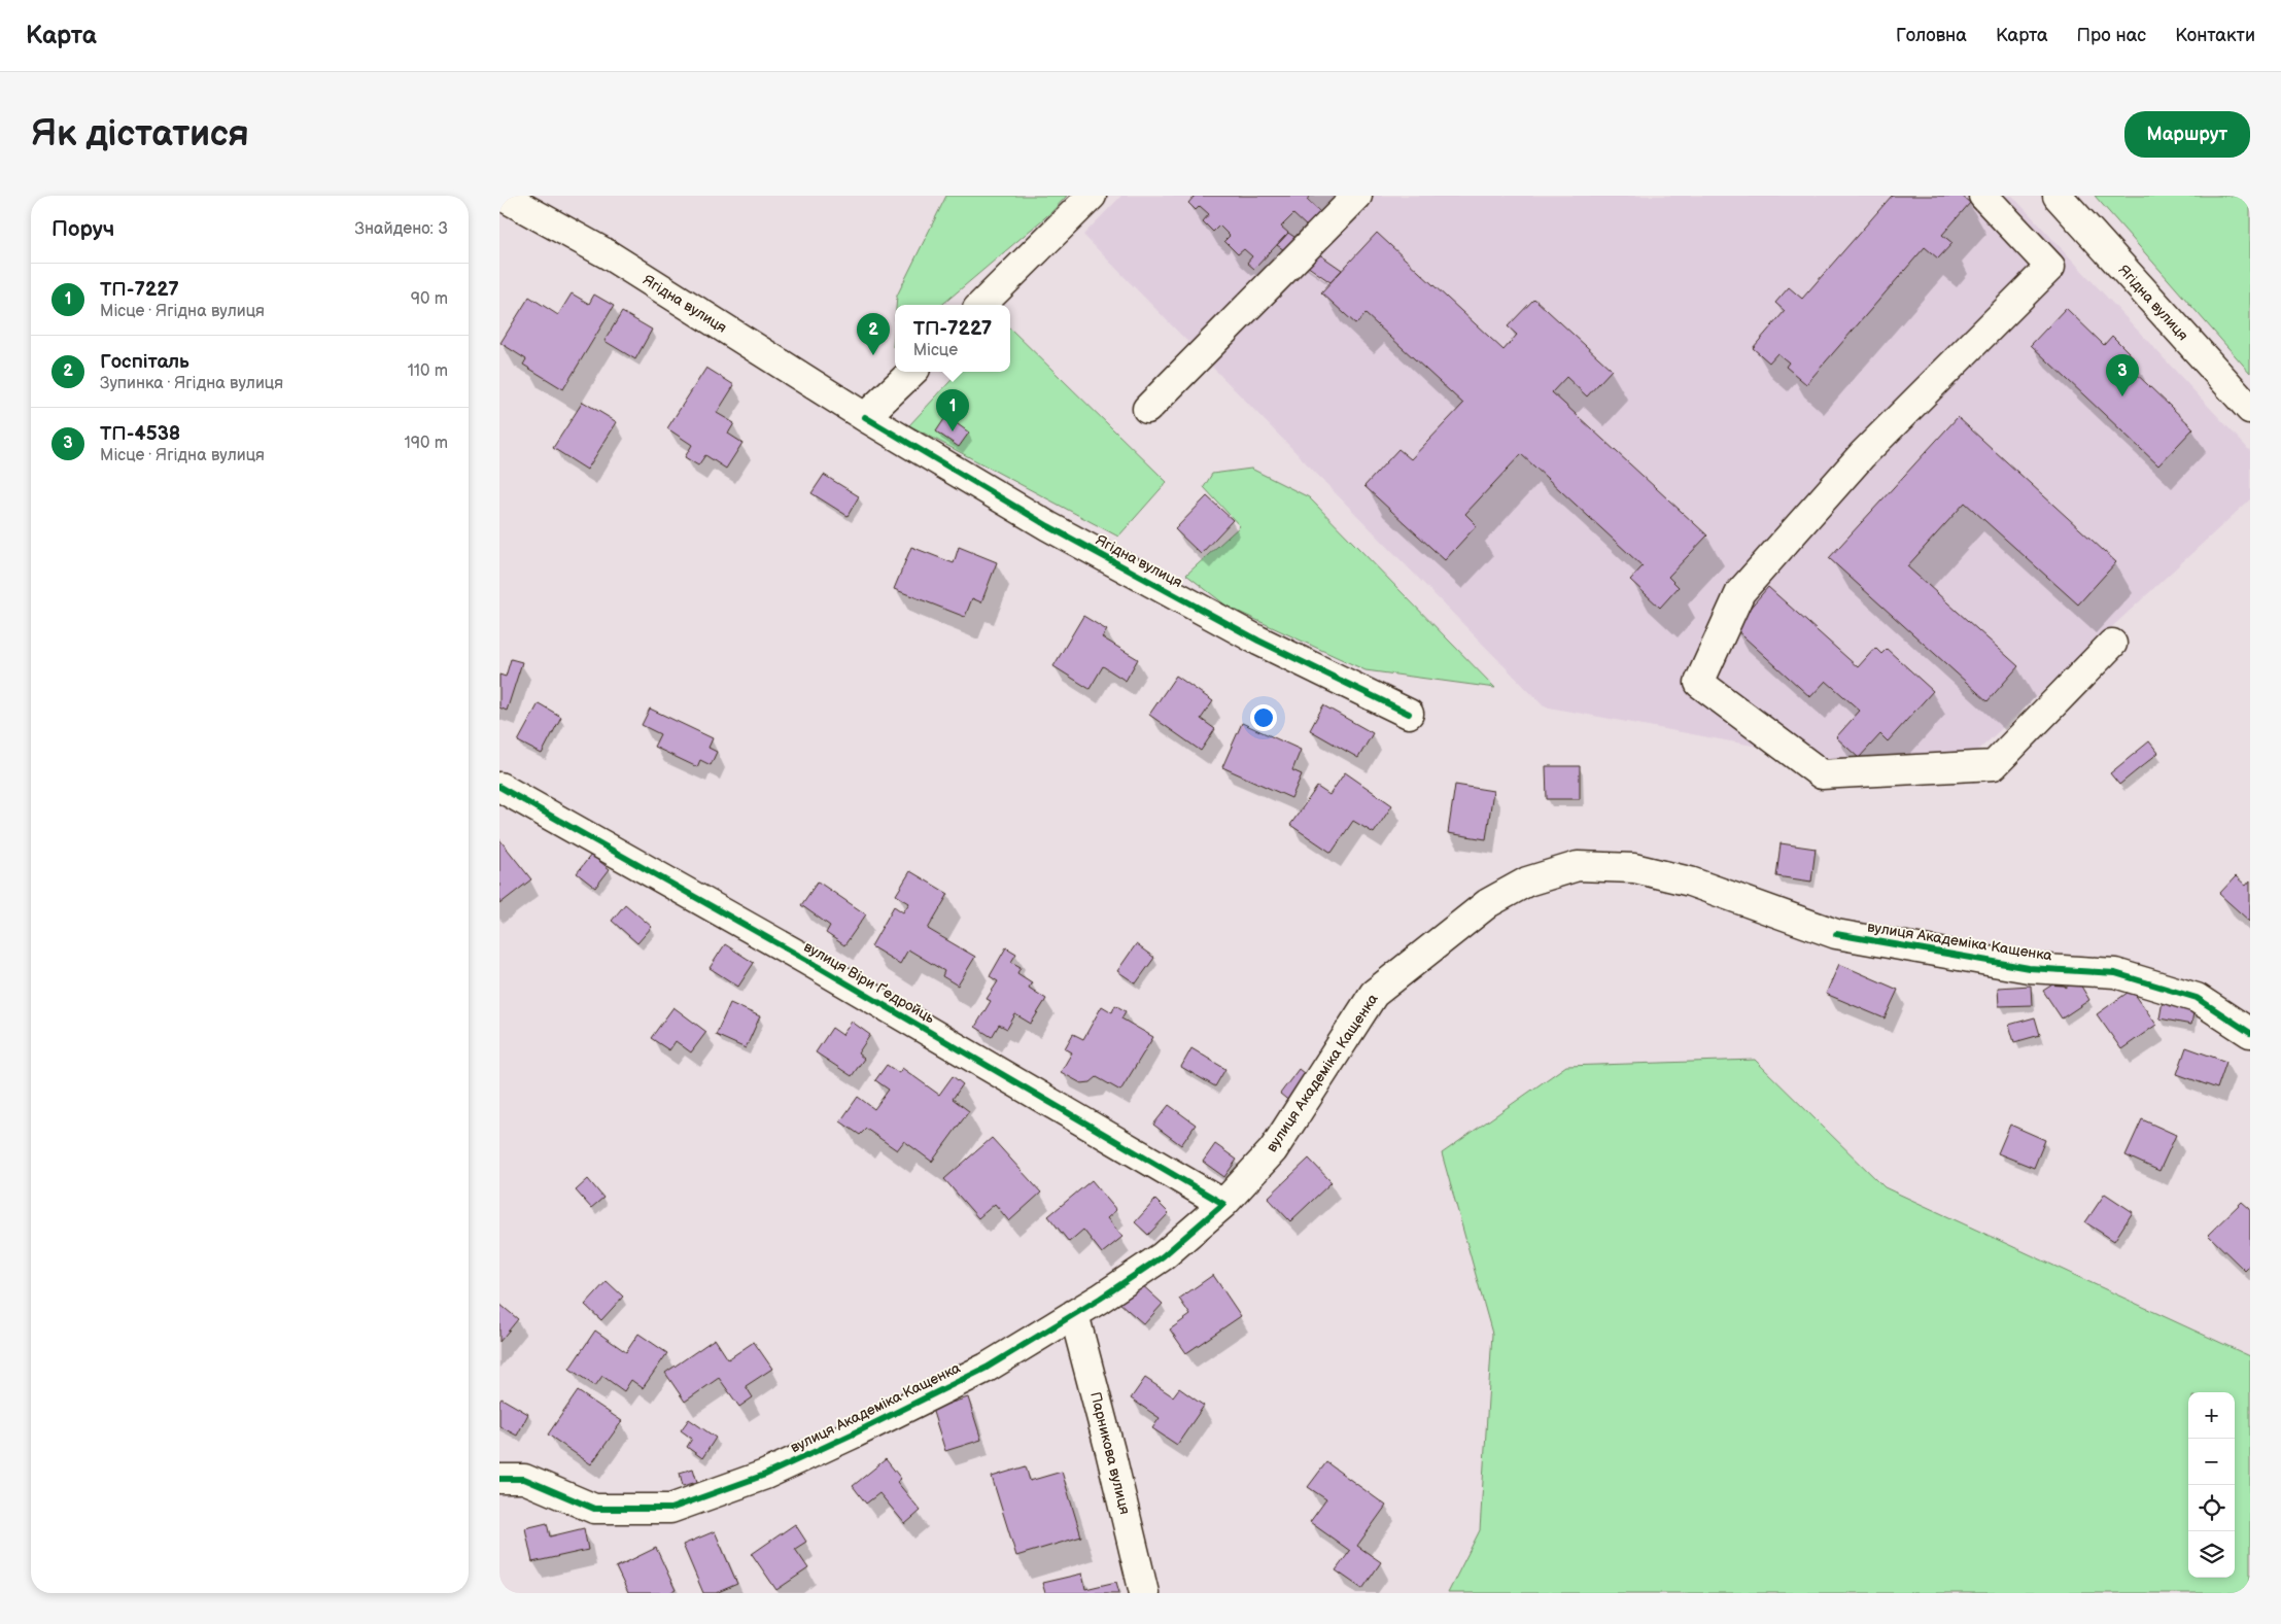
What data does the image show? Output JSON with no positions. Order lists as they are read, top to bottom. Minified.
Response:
{"streets":{"street":["Ягідна вулиця","вулиця Академіка Кащенка","вулиця Віри Ґедройць","Парникова вулиця"]},"crossings":[["вулиця Академіка Кащенка","вулиця Віри Ґедройць"],["вулиця Академіка Кащенка","Парникова вулиця"]],"page":{"header":"Карта","nav":["Головна","Карта","Про нас","Контакти"],"buttons":"Маршрут","title":"Як дістатися","heading":["Поруч","Знайдено: 3"],"list":[{"mark":"1","name":"ТП-7227","note":"Місце · Ягідна вулиця","value":"90 m"},{"mark":"2","name":"Госпіталь","note":"Зупинка · Ягідна вулиця","value":"110 m"},{"mark":"3","name":"ТП-4538","note":"Місце · Ягідна вулиця","value":"190 m"}],"popup":["ТП-7227","Місце"],"pins":["2","3","1"],"map_buttons":["+","−"]}}
